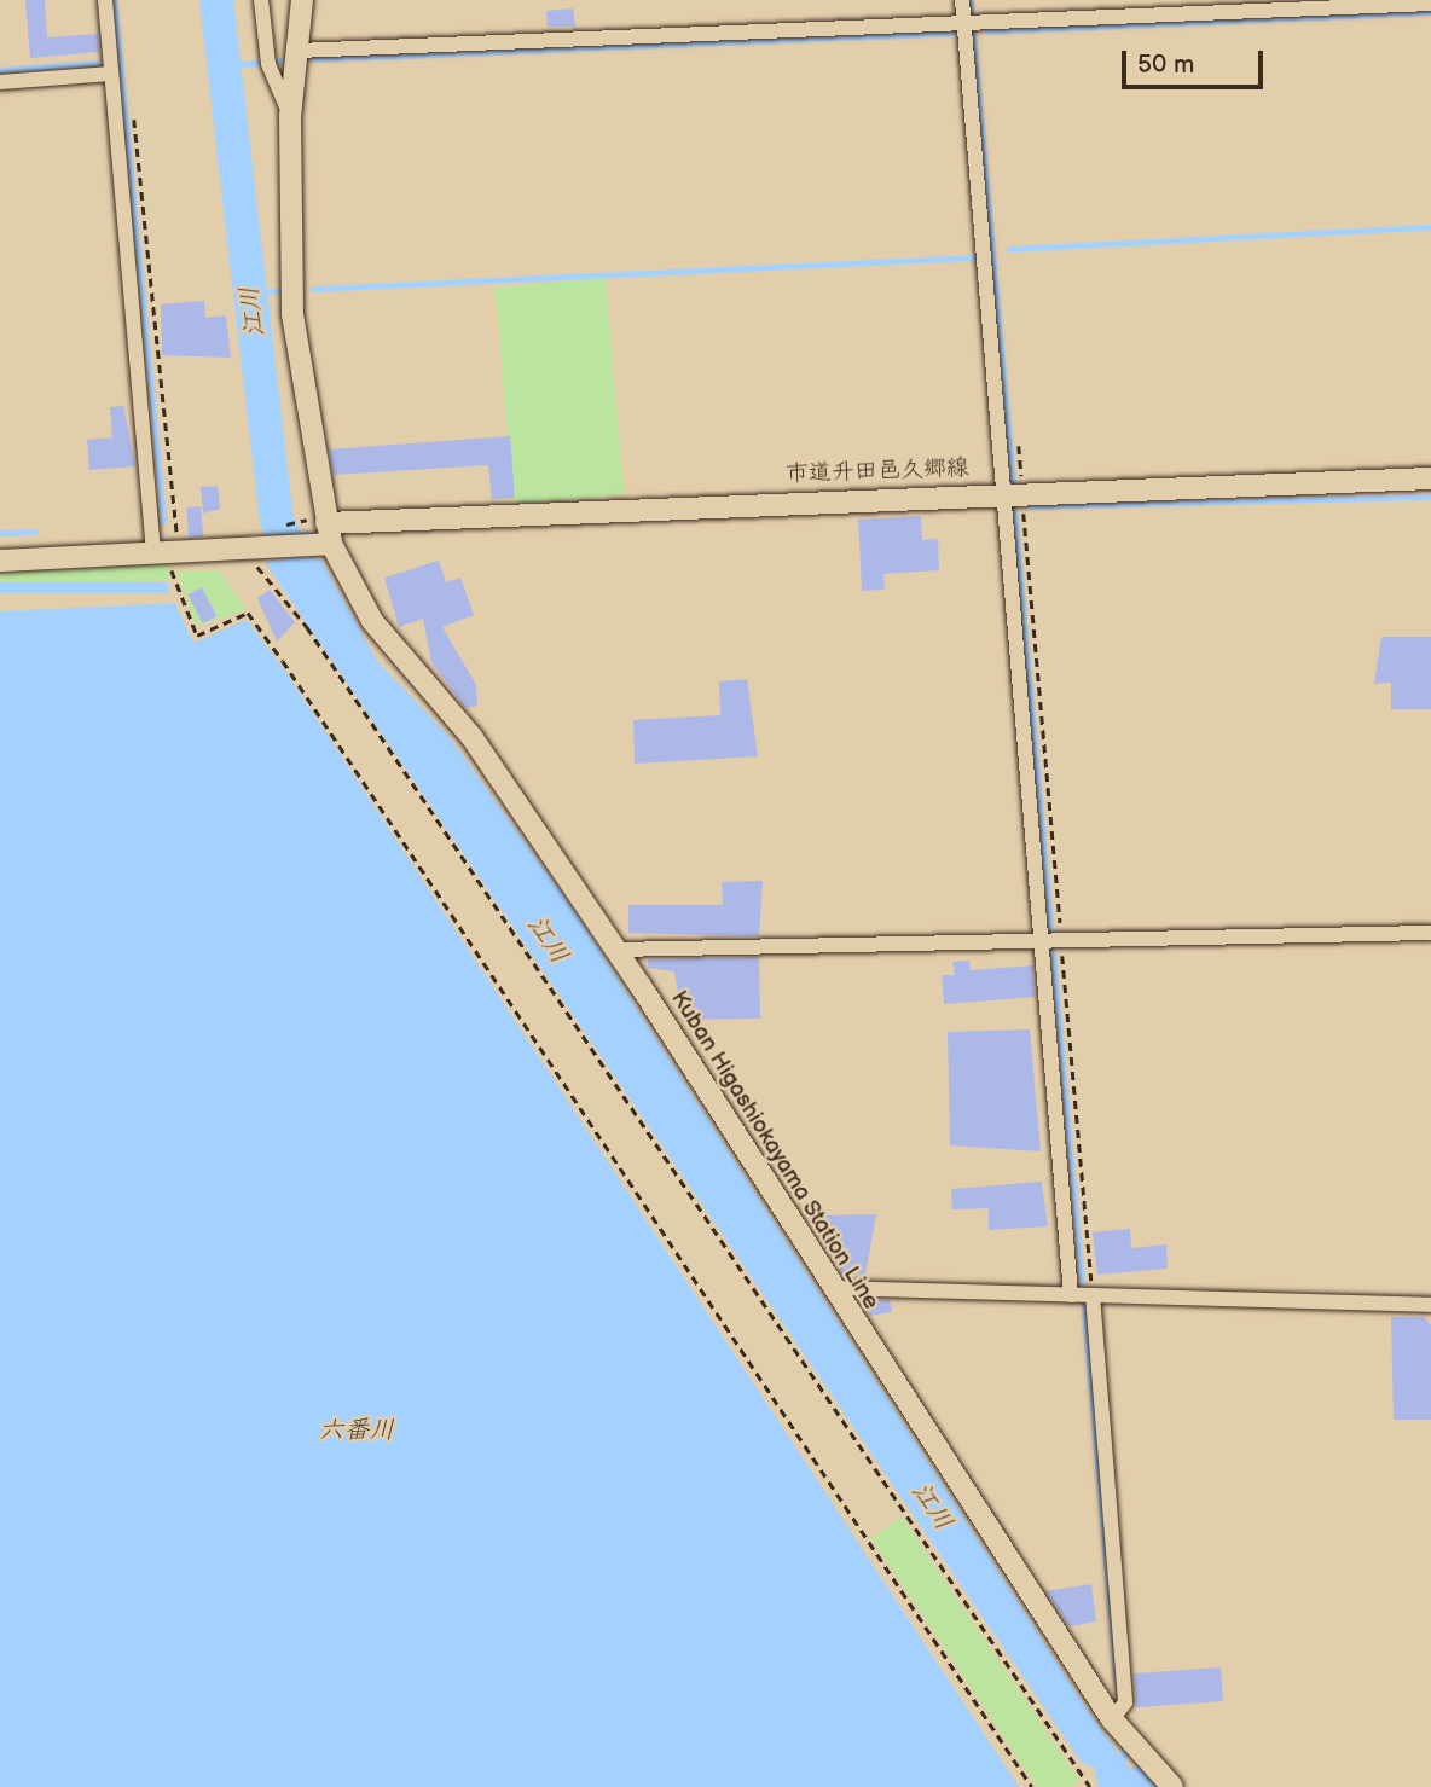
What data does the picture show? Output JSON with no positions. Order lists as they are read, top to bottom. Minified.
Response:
{"streets":{"main road":["市道升田邑久郷線","Kuban Higashiokayama Station Line"]},"crossings":[["市道升田邑久郷線","Kuban Higashiokayama Station Line"]],"water":["江川","六番川"],"scale_bar":"50 m"}
